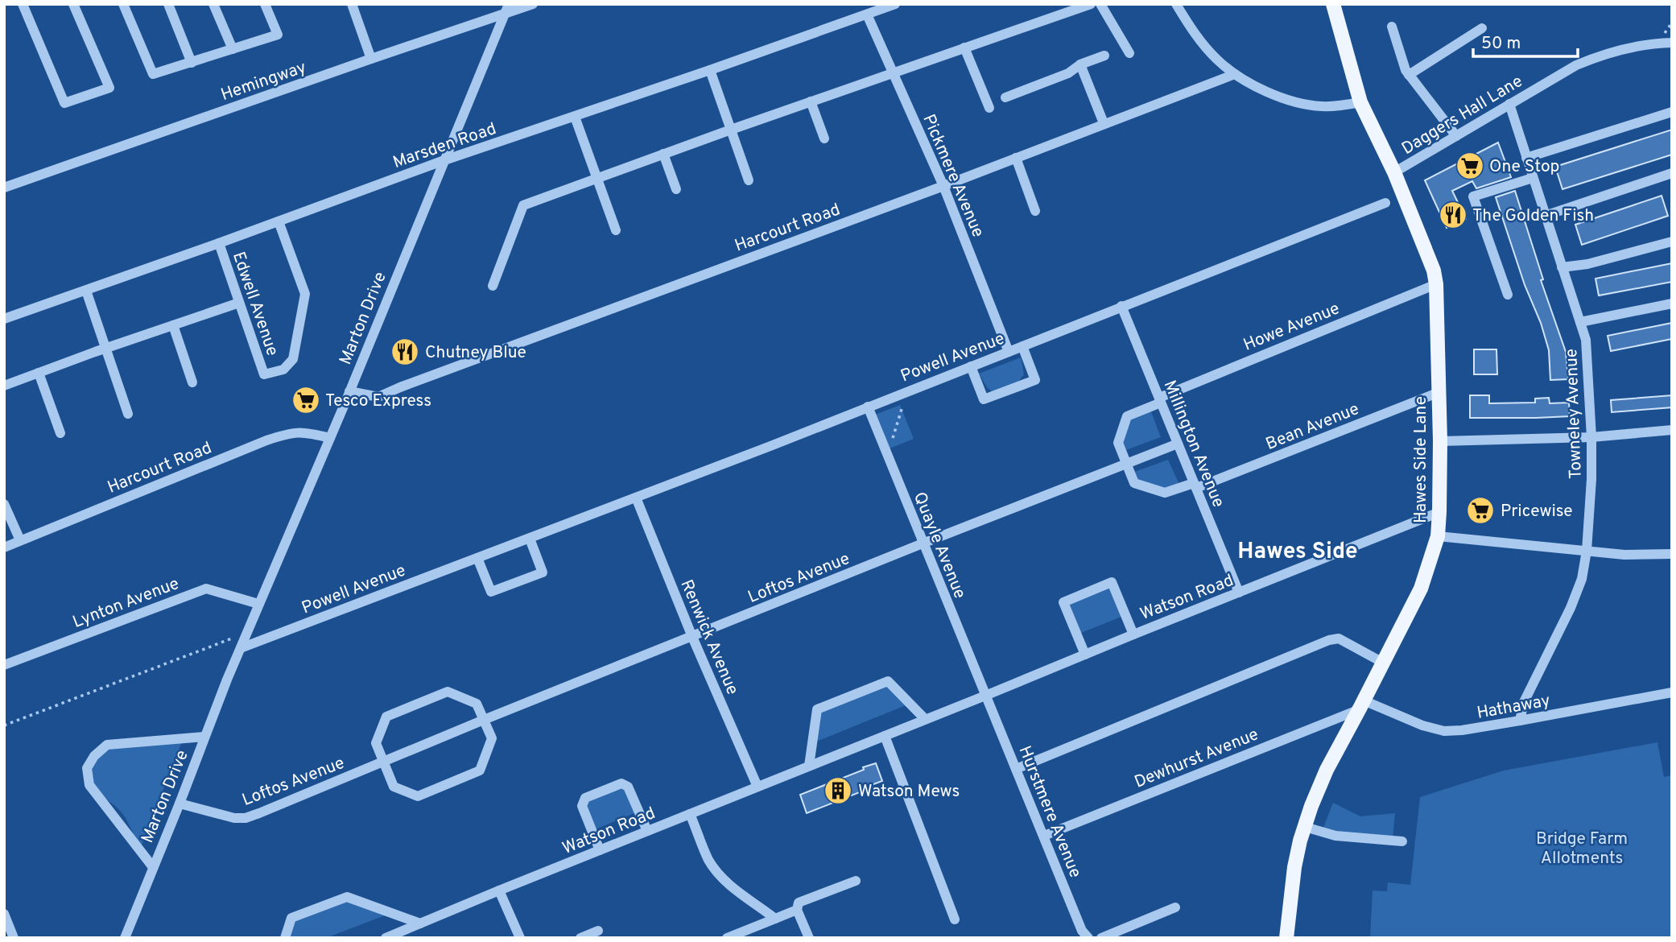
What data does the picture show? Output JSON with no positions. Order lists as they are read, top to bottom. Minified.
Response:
{"streets":{"main road":["Hawes Side Lane"],"street":["Hemingway","Daggers Hall Lane","Marsden Road","Pickmere Avenue","Harcourt Road","Edwell Avenue","Marton Drive","Howe Avenue","Powell Avenue","Towneley Avenue","Bean Avenue","Millington Avenue","Quayle Avenue","Loftos Avenue","Watson Road","Lynton Avenue","Renwick Avenue","Hathaway","Dewhurst Avenue","Hurstmere Avenue"]},"crossings":[["Hemingway","Marton Drive"],["Daggers Hall Lane","Towneley Avenue"],["Daggers Hall Lane","Hawes Side Lane"],["Marsden Road","Pickmere Avenue"],["Marsden Road","Edwell Avenue"],["Marsden Road","Marton Drive"],["Pickmere Avenue","Harcourt Road"],["Pickmere Avenue","Powell Avenue"],["Harcourt Road","Marton Drive"],["Marton Drive","Powell Avenue"],["Marton Drive","Loftos Avenue"],["Marton Drive","Lynton Avenue"],["Howe Avenue","Millington Avenue"],["Howe Avenue","Hawes Side Lane"],["Powell Avenue","Millington Avenue"],["Powell Avenue","Quayle Avenue"],["Powell Avenue","Renwick Avenue"],["Towneley Avenue","Hathaway"],["Bean Avenue","Millington Avenue"],["Bean Avenue","Hawes Side Lane"],["Millington Avenue","Loftos Avenue"],["Millington Avenue","Watson Road"],["Hawes Side Lane","Watson Road"],["Hawes Side Lane","Hathaway"],["Hawes Side Lane","Dewhurst Avenue"],["Quayle Avenue","Loftos Avenue"],["Quayle Avenue","Watson Road"],["Quayle Avenue","Hurstmere Avenue"],["Loftos Avenue","Renwick Avenue"],["Watson Road","Renwick Avenue"],["Watson Road","Hurstmere Avenue"],["Hathaway","Dewhurst Avenue"],["Dewhurst Avenue","Hurstmere Avenue"]],"districts":["Hawes Side"],"parks":["Bridge Farm Allotments"],"places":{"supermarket":["One Stop","Tesco Express","Pricewise"],"restaurant":["The Golden Fish","Chutney Blue"],"building":["Watson Mews"]},"scale_bar":"50 m"}
